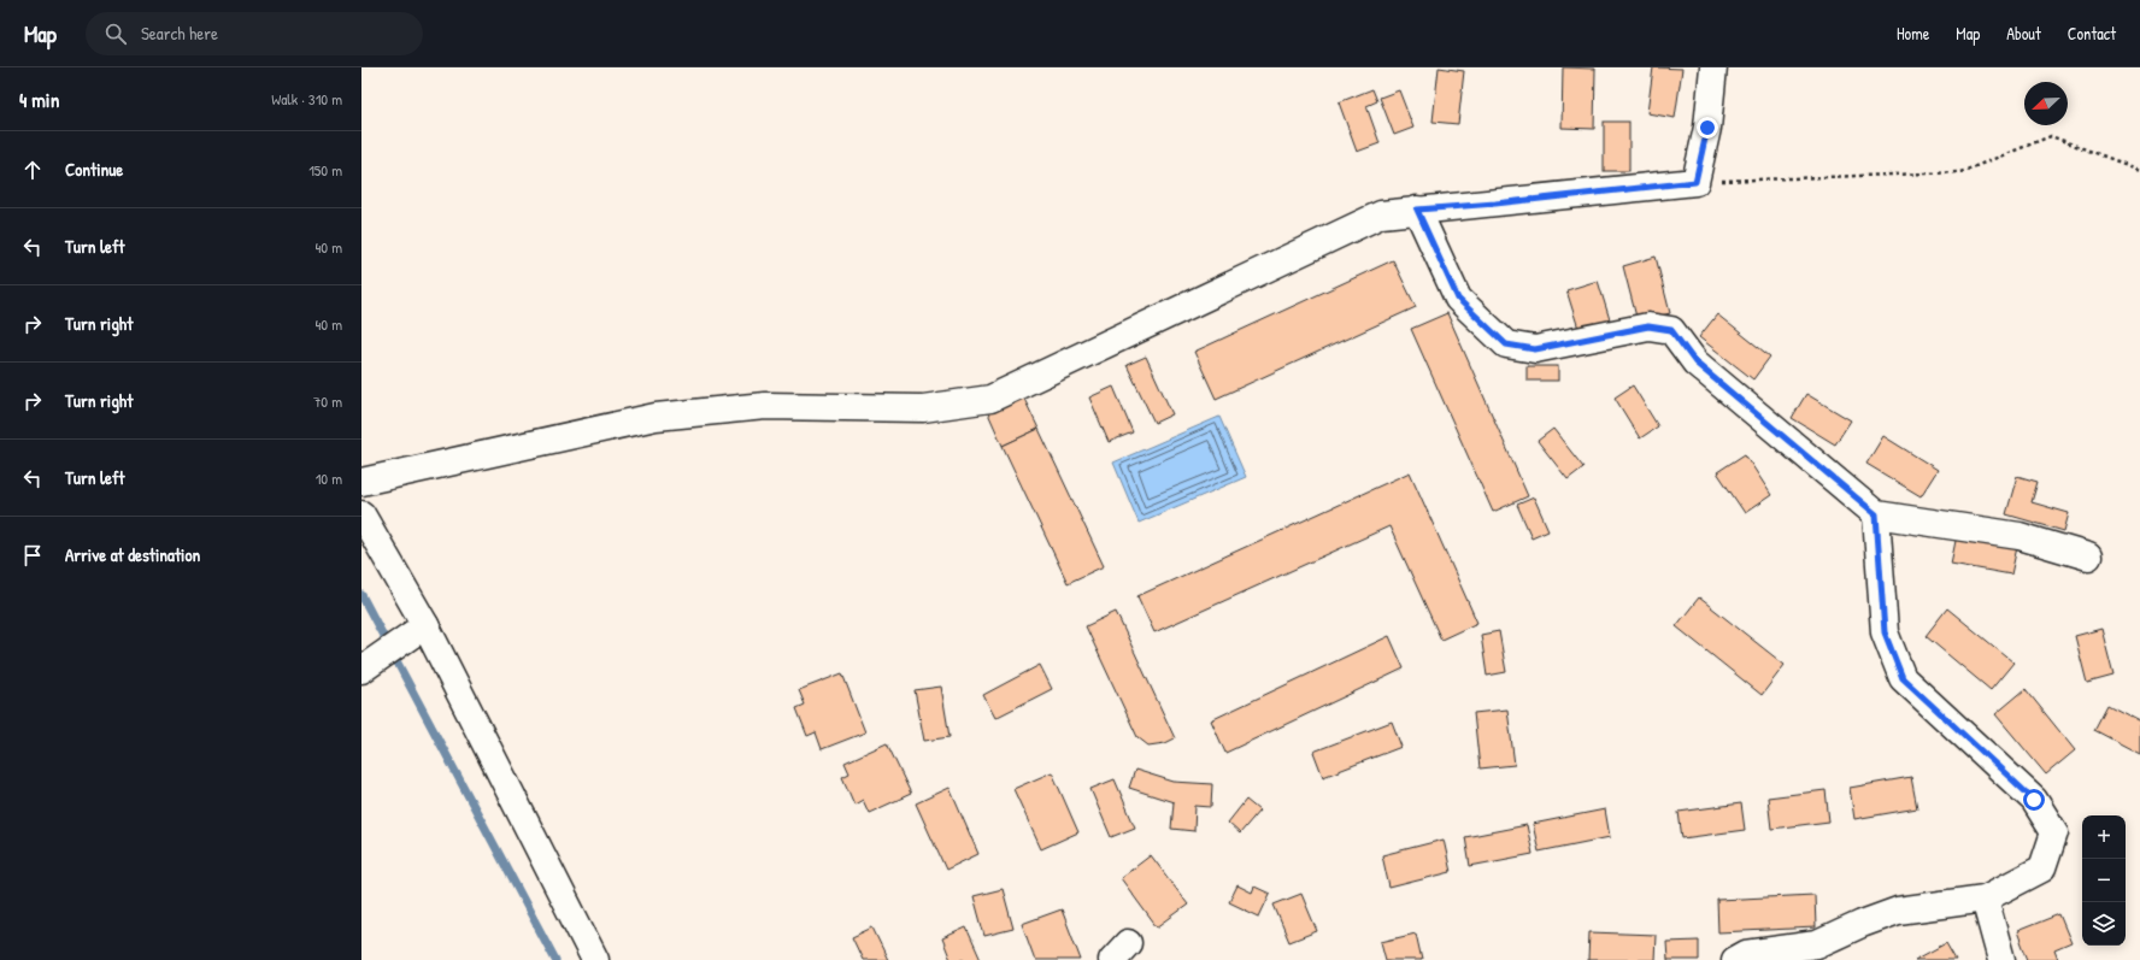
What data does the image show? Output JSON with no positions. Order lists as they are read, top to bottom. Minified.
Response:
{"north":"bottom left","page":{"header":"Map","search":"Search here","nav":["Home","Map","About","Contact"],"heading":["4 min","Walk · 310 m"],"list":[["Continue","150 m"],["Turn left","40 m"],["Turn right","40 m"],["Turn right","70 m"],["Turn left","10 m"],"Arrive at destination"],"map_buttons":["+","−"]}}
